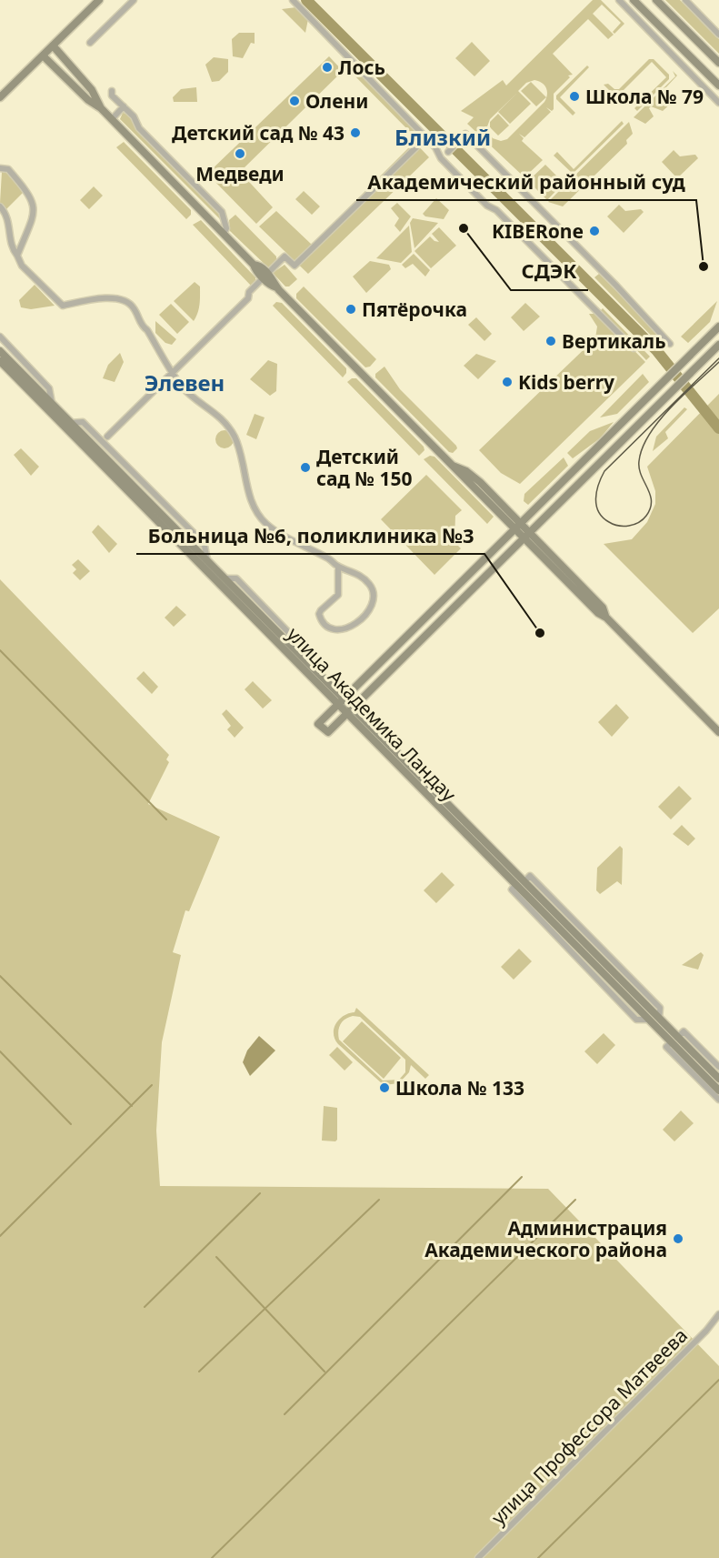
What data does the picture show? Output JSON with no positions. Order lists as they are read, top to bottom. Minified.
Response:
{"streets":{"street":["улица Академика Ландау","улица Профессора Матвеева"]},"districts":["Близкий","Элевен"],"places":["Лось","Школа № 79","Олени","Детский сад № 43","Медведи","СДЭК","KIBERone","Академический районный суд","Пятёрочка","Вертикаль","Kids berry","Детский сад № 150","Больница №6, поликлиника №3","Школа № 133","Администрация Академического района"]}
